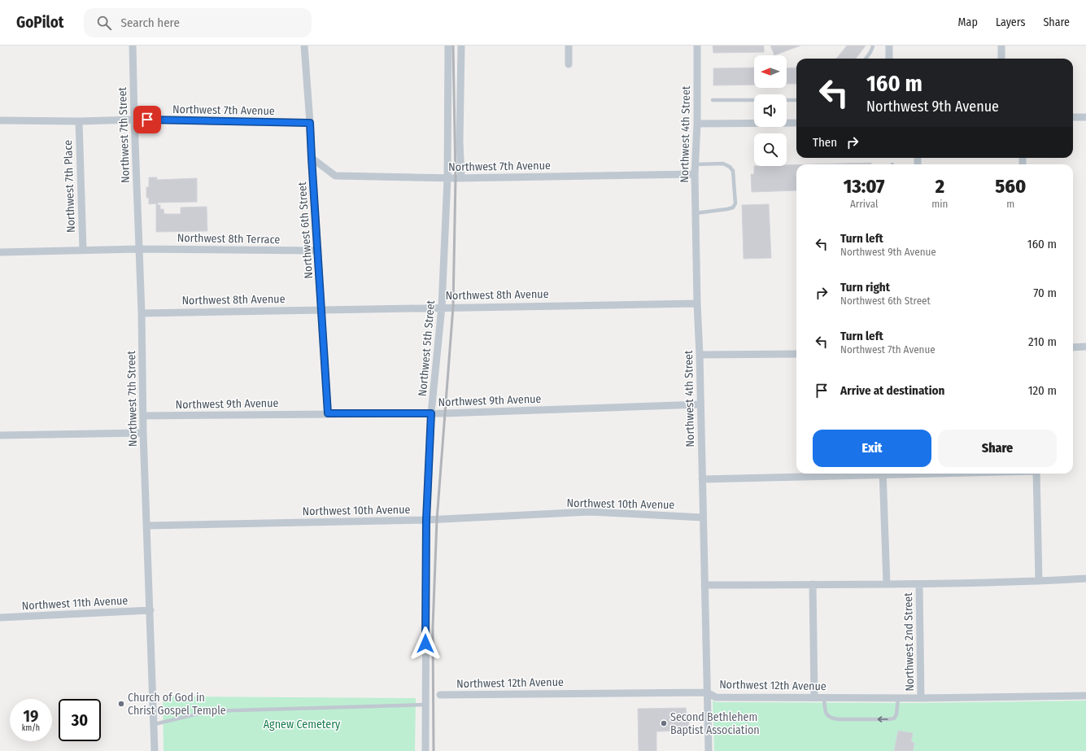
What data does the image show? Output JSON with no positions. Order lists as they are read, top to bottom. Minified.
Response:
{"streets":{"street":["Northwest 7th Avenue","Northwest 4th Street","Northwest 7th Street","Northwest 7th Place","Northwest 6th Street","Northwest 8th Terrace","Northwest 8th Avenue","Northwest 5th Street","Northwest 9th Avenue","Northwest 10th Avenue","Northwest 11th Avenue","Northwest 2nd Street","Northwest 12th Avenue"]},"crossings":[["Northwest 7th Avenue","Northwest 4th Street"],["Northwest 7th Avenue","Northwest 7th Street"],["Northwest 7th Avenue","Northwest 7th Place"],["Northwest 7th Avenue","Northwest 6th Street"],["Northwest 7th Avenue","Northwest 5th Street"],["Northwest 4th Street","Northwest 8th Avenue"],["Northwest 4th Street","Northwest 9th Avenue"],["Northwest 4th Street","Northwest 10th Avenue"],["Northwest 4th Street","Northwest 12th Avenue"],["Northwest 7th Street","Northwest 8th Terrace"],["Northwest 7th Street","Northwest 8th Avenue"],["Northwest 7th Street","Northwest 9th Avenue"],["Northwest 7th Street","Northwest 10th Avenue"],["Northwest 7th Street","Northwest 11th Avenue"],["Northwest 6th Street","Northwest 8th Terrace"],["Northwest 6th Street","Northwest 8th Avenue"],["Northwest 6th Street","Northwest 9th Avenue"],["Northwest 8th Avenue","Northwest 5th Street"],["Northwest 5th Street","Northwest 9th Avenue"],["Northwest 5th Street","Northwest 10th Avenue"],["Northwest 2nd Street","Northwest 12th Avenue"]],"parks":["Agnew Cemetery"],"places":["Church of God in Christ Gospel Temple","Second Bethlehem Baptist Association"],"north":"left","page":{"header":"GoPilot","search":"Search here","nav":["Map","Layers","Share"],"turn":["160 m","Northwest 9th Avenue"],"then":"Then","eta":["13:07","Arrival","2","min","560","m"],"list":[{"name":"Turn left","note":"Northwest 9th Avenue","value":"160 m"},{"name":"Turn right","note":"Northwest 6th Street","value":"70 m"},{"name":"Turn left","note":"Northwest 7th Avenue","value":"210 m"},{"name":"Arrive at destination","value":"120 m"}],"buttons":["Exit","Share"],"speed":"19 km/h","limit":"30"}}
